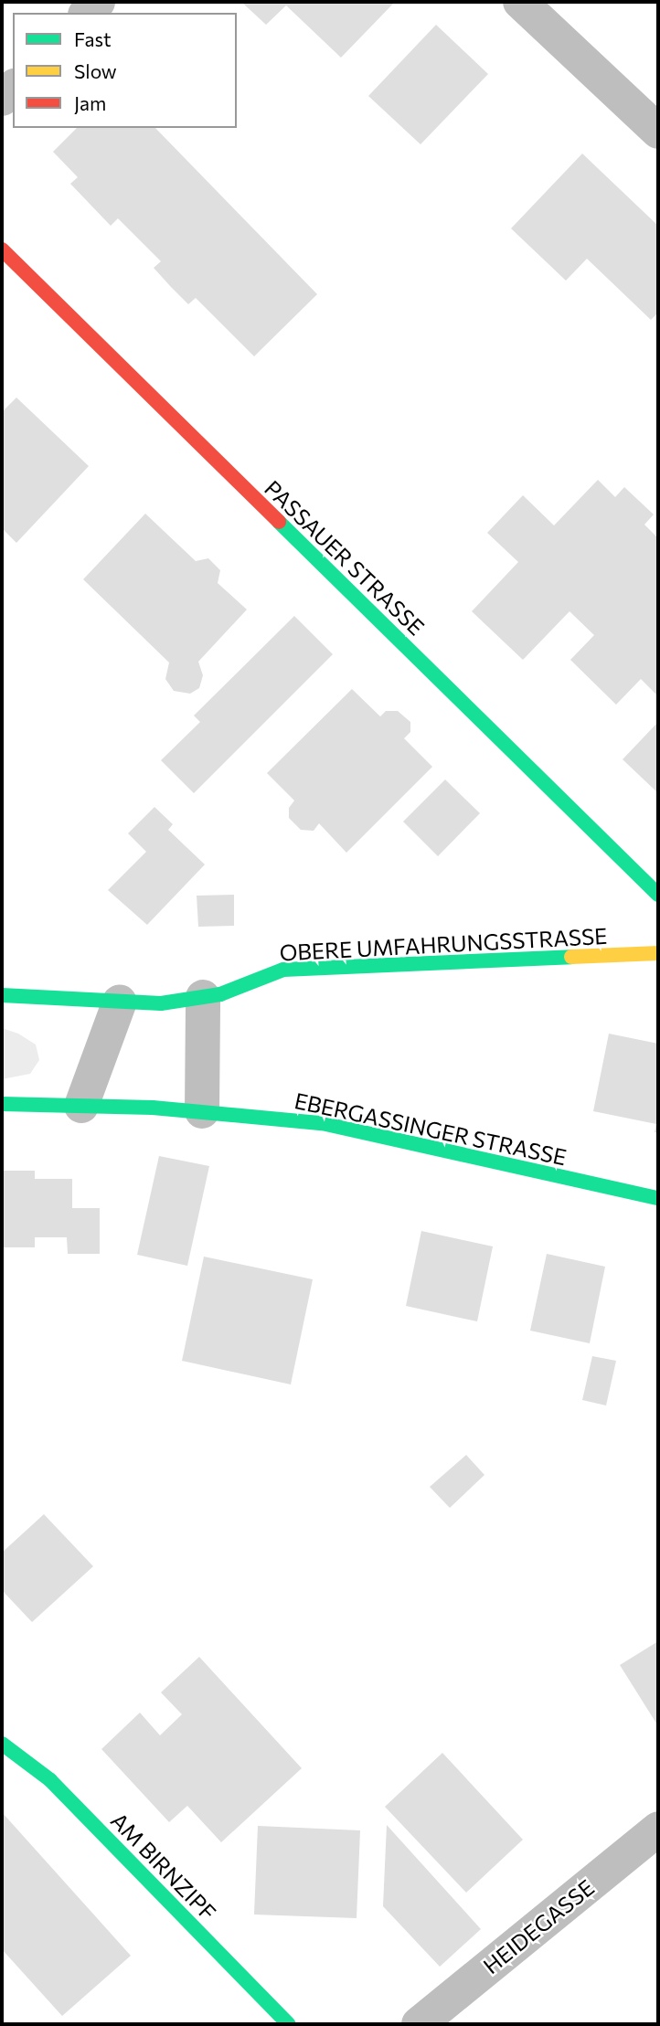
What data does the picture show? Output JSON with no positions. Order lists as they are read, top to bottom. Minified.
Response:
{"streets":{"street":["PASSAUER STRASSE","OBERE UMFAHRUNGSSTRASSE","EBERGASSINGER STRASSE","AM BIRNZIPF","HEIDEGASSE"]},"legend":["Fast","Slow","Jam"]}
